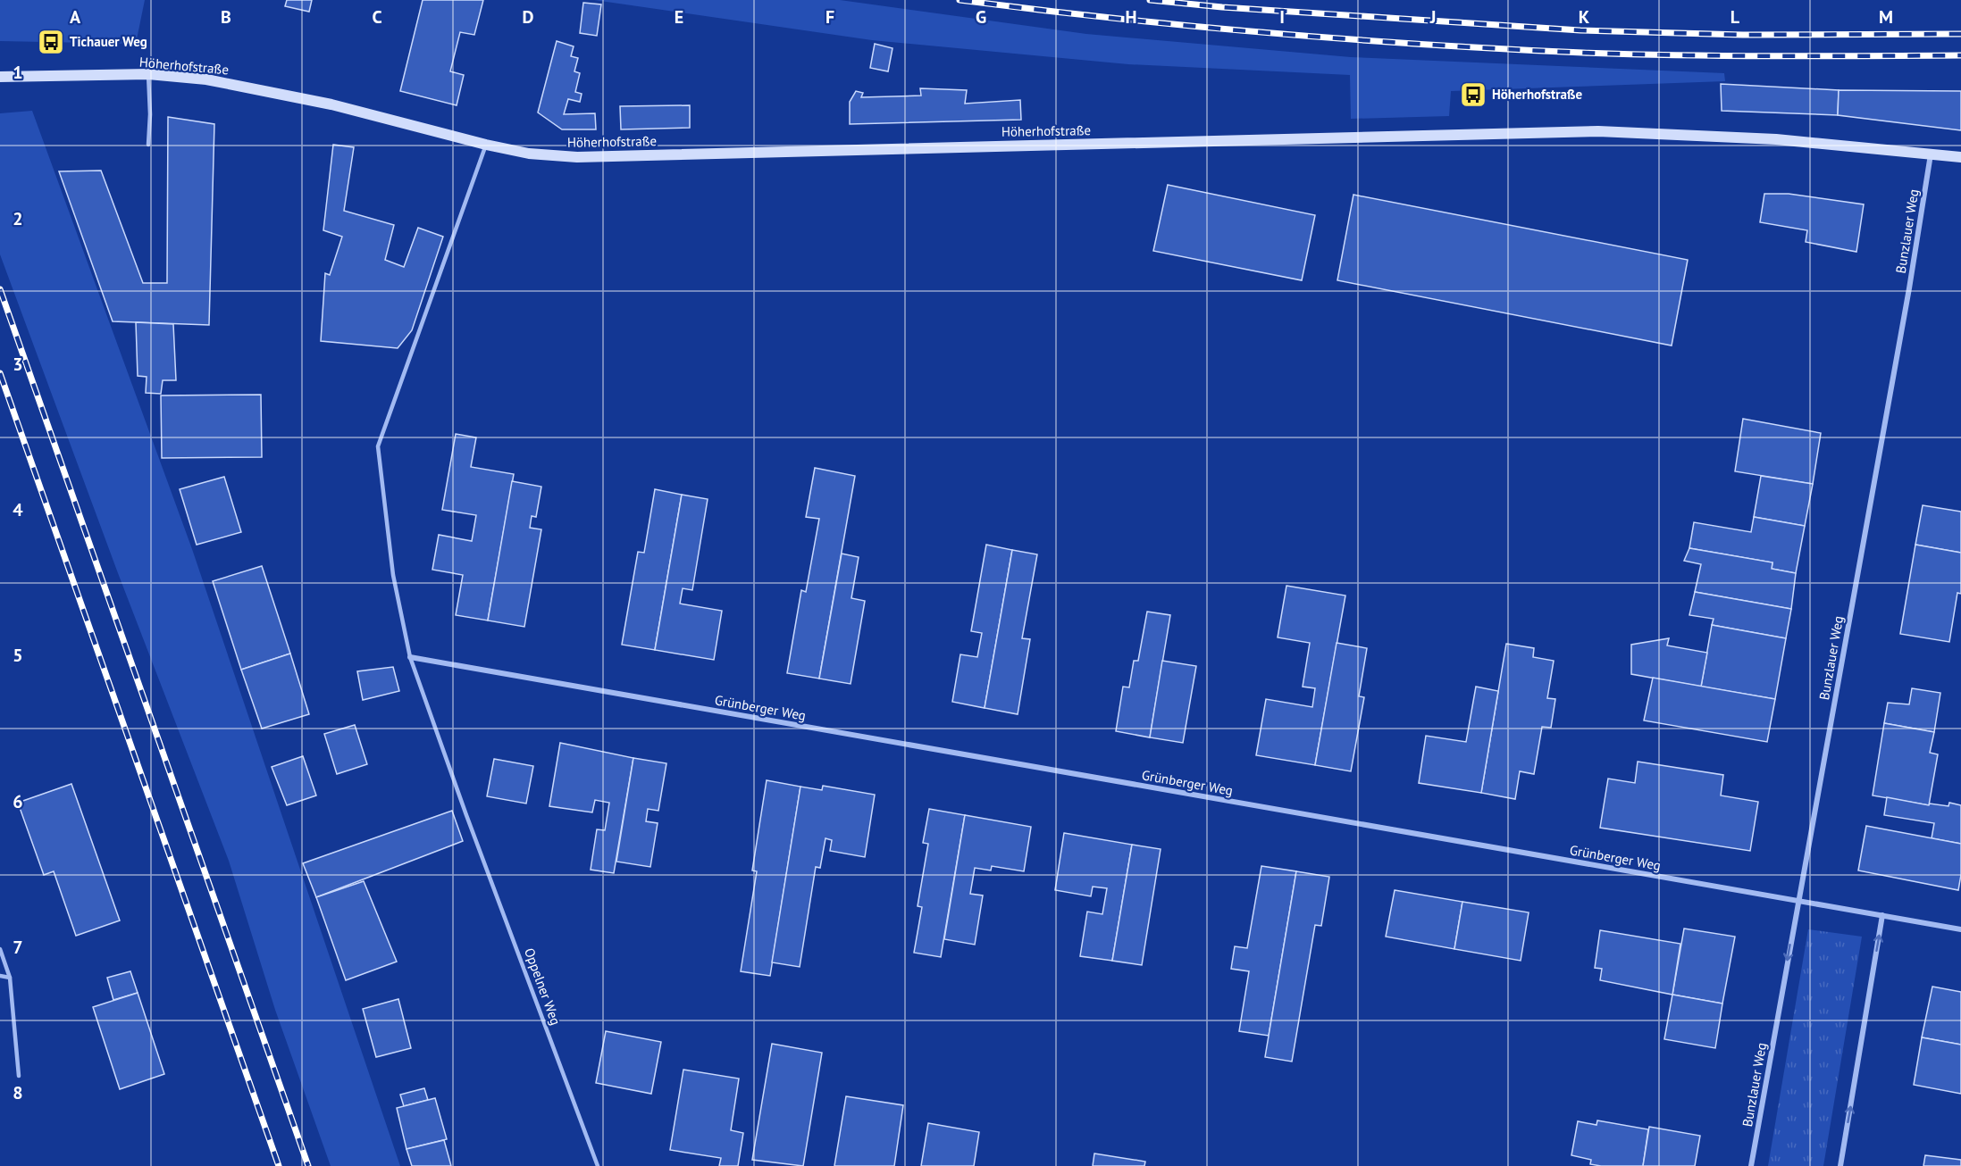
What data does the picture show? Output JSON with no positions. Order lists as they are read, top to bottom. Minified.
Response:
{"streets":{"street":["Höherhofstraße","Bunzlauer Weg","Grünberger Weg"],"lane":["Oppelner Weg"]},"crossings":[["Höherhofstraße","Bunzlauer Weg"],["Bunzlauer Weg","Grünberger Weg"],["Grünberger Weg","Oppelner Weg"]],"places":{"bus stop":["Tichauer Weg","Höherhofstraße"]},"grid":{"columns":["A","B","C","D","E","F","G","H","I","J","K","L","M"],"rows":["1","2","3","4","5","6","7","8"]}}
